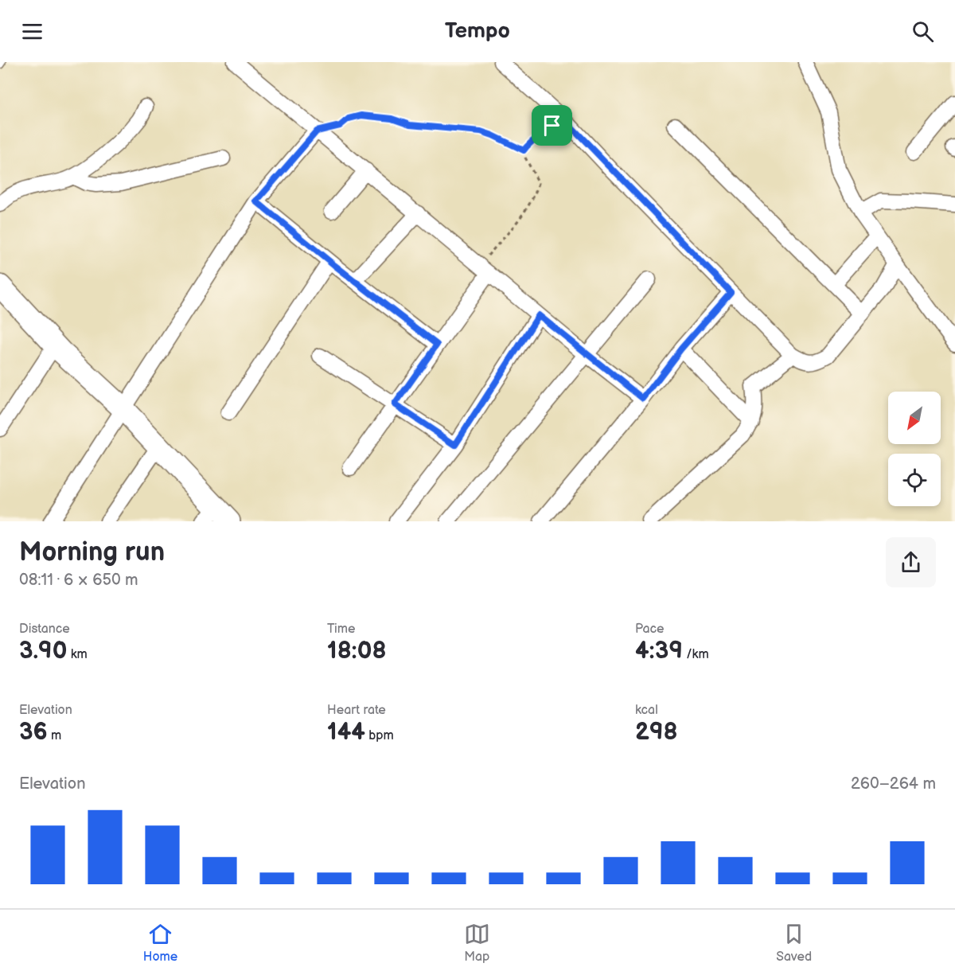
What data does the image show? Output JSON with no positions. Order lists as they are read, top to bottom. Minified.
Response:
{"north":"bottom left","page":{"header":"Tempo","heading":["Morning run","08:11 · 6 × 650 m"],"stats":[["Distance","3.90 km"],["Time","18:08"],["Pace","4:39 /km"],["Elevation","36 m"],["Heart rate","144 bpm"],["kcal","298"]],"chart":["Elevation","260–264 m"],"tabs":["Home","Map","Saved"]}}
